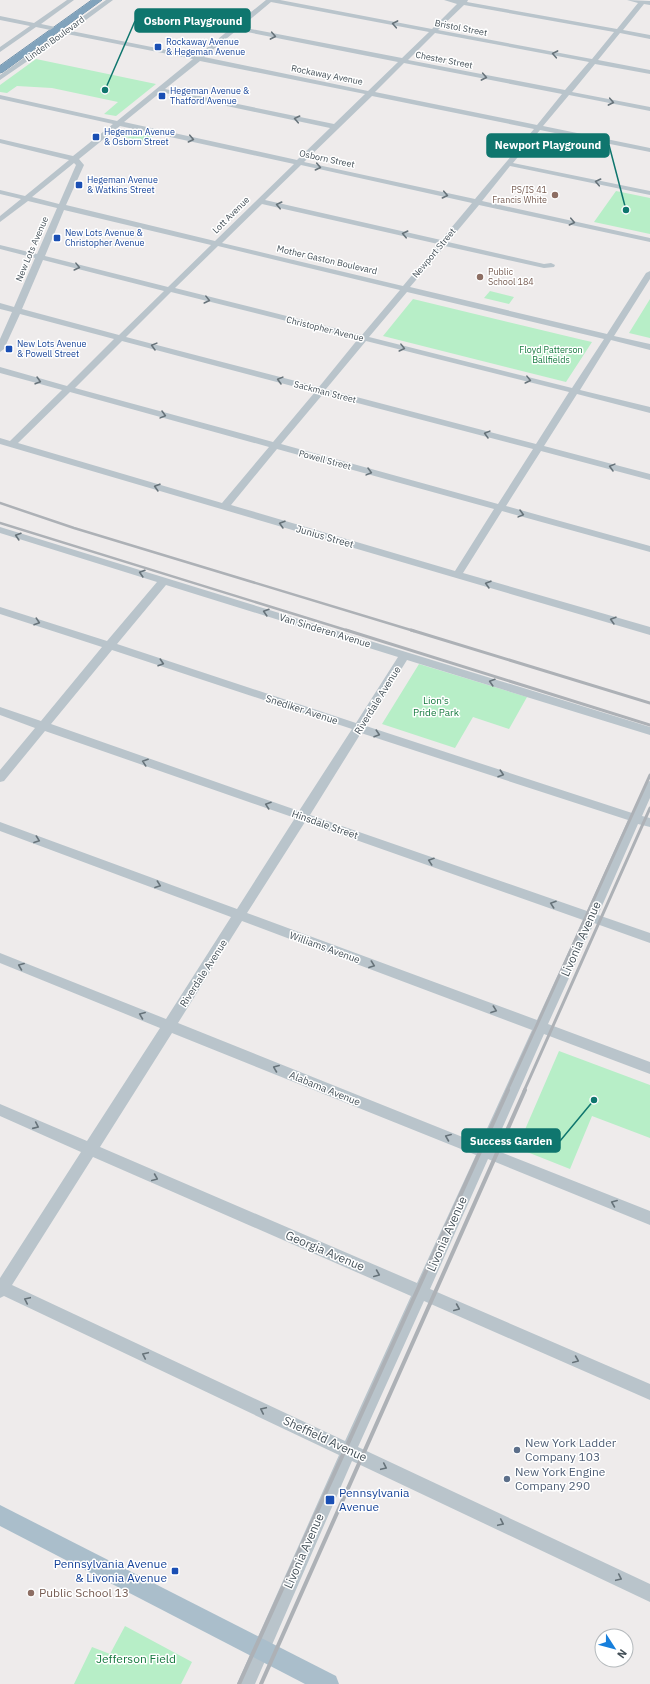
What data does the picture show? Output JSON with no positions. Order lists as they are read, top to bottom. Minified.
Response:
{"streets":{"highway":["Linden Boulevard"],"street":["Bristol Street","Chester Street","Rockaway Avenue","Osborn Street","Lott Avenue","New Lots Avenue","Newport Street","Mother Gaston Boulevard","Christopher Avenue","Sackman Street","Powell Street","Junius Street","Van Sinderen Avenue","Riverdale Avenue","Snediker Avenue","Hinsdale Street","Livonia Avenue","Williams Avenue","Alabama Avenue","Georgia Avenue","Sheffield Avenue"]},"crossings":[["Bristol Street","Lott Avenue"],["Bristol Street","Newport Street"],["Linden Boulevard","Rockaway Avenue"],["Chester Street","Lott Avenue"],["Chester Street","Newport Street"],["Rockaway Avenue","Lott Avenue"],["Rockaway Avenue","Newport Street"],["Osborn Street","Lott Avenue"],["Osborn Street","Newport Street"],["Lott Avenue","Mother Gaston Boulevard"],["Lott Avenue","Christopher Avenue"],["Lott Avenue","Sackman Street"],["Lott Avenue","Powell Street"],["Lott Avenue","Junius Street"],["New Lots Avenue","Mother Gaston Boulevard"],["New Lots Avenue","Christopher Avenue"],["New Lots Avenue","Sackman Street"],["Newport Street","Mother Gaston Boulevard"],["Newport Street","Christopher Avenue"],["Newport Street","Sackman Street"],["Newport Street","Powell Street"],["Newport Street","Junius Street"],["Van Sinderen Avenue","Riverdale Avenue"],["Riverdale Avenue","Snediker Avenue"],["Riverdale Avenue","Hinsdale Street"],["Riverdale Avenue","Williams Avenue"],["Riverdale Avenue","Alabama Avenue"],["Riverdale Avenue","Georgia Avenue"],["Riverdale Avenue","Sheffield Avenue"],["Snediker Avenue","Livonia Avenue"],["Hinsdale Street","Livonia Avenue"],["Livonia Avenue","Williams Avenue"],["Livonia Avenue","Alabama Avenue"],["Livonia Avenue","Georgia Avenue"],["Livonia Avenue","Sheffield Avenue"]],"one_way":["Christopher Avenue","Sackman Street","Powell Street","Junius Street","Van Sinderen Avenue","Snediker Avenue","Hinsdale Street","Williams Avenue","Alabama Avenue","Georgia Avenue"],"parks":["Floyd Patterson Ballfields","Lion's Pride Park","Jefferson Field"],"places":{"transit":["Rockaway Avenue & Hegeman Avenue","Hegeman Avenue & Thatford Avenue","Hegeman Avenue & Osborn Street","Hegeman Avenue & Watkins Street","New Lots Avenue & Christopher Avenue","New Lots Avenue & Powell Street","Pennsylvania Avenue","Pennsylvania Avenue & Livonia Avenue"],"other":["Osborn Playground","PS/IS 41 Francis White","Newport Playground","Public School 184","Success Garden","New York Ladder Company 103","New York Engine Company 290","Public School 13"]},"north":"bottom right"}
